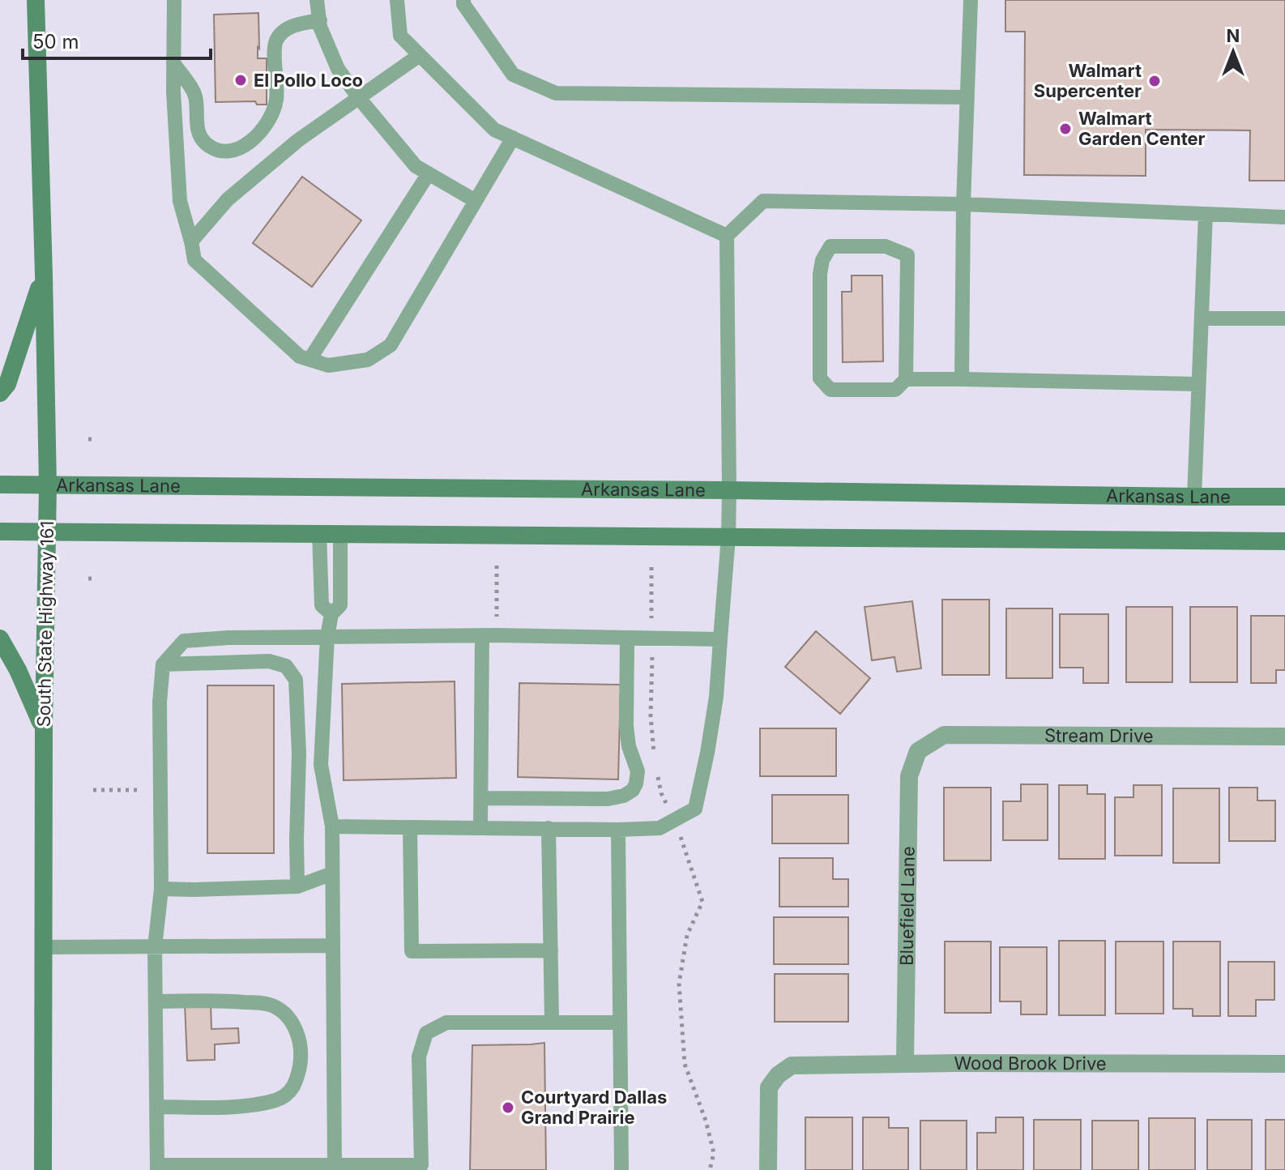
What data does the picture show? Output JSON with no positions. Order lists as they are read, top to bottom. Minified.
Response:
{"streets":{"main road":["Arkansas Lane","South State Highway 161"],"street":["Stream Drive","Bluefield Lane","Wood Brook Drive"]},"crossings":[["Arkansas Lane","South State Highway 161"],["Stream Drive","Bluefield Lane"],["Bluefield Lane","Wood Brook Drive"]],"places":["El Pollo Loco","Walmart Supercenter","Walmart Garden Center","Courtyard Dallas Grand Prairie"],"scale_bar":"50 m","north":"top"}
